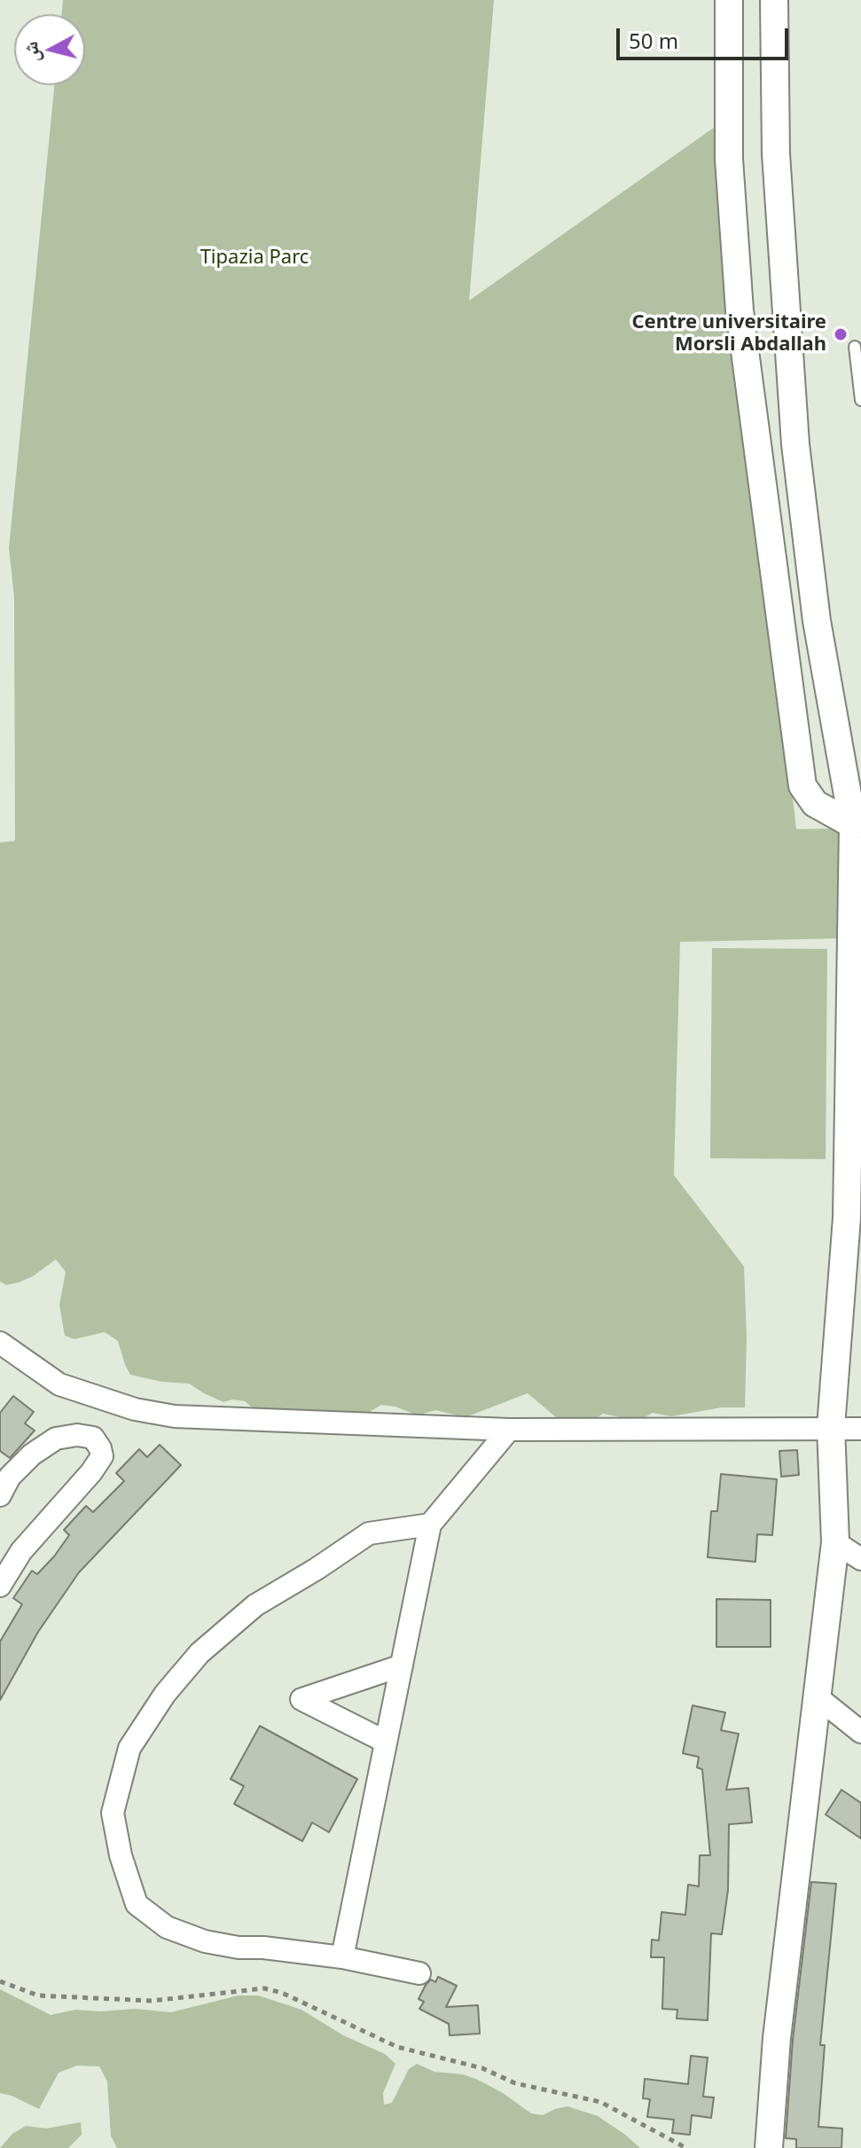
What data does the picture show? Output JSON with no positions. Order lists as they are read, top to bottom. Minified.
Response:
{"parks":["Tipazia Parc"],"places":["Centre universitaire Morsli Abdallah"],"scale_bar":"50 m","north":"left"}
